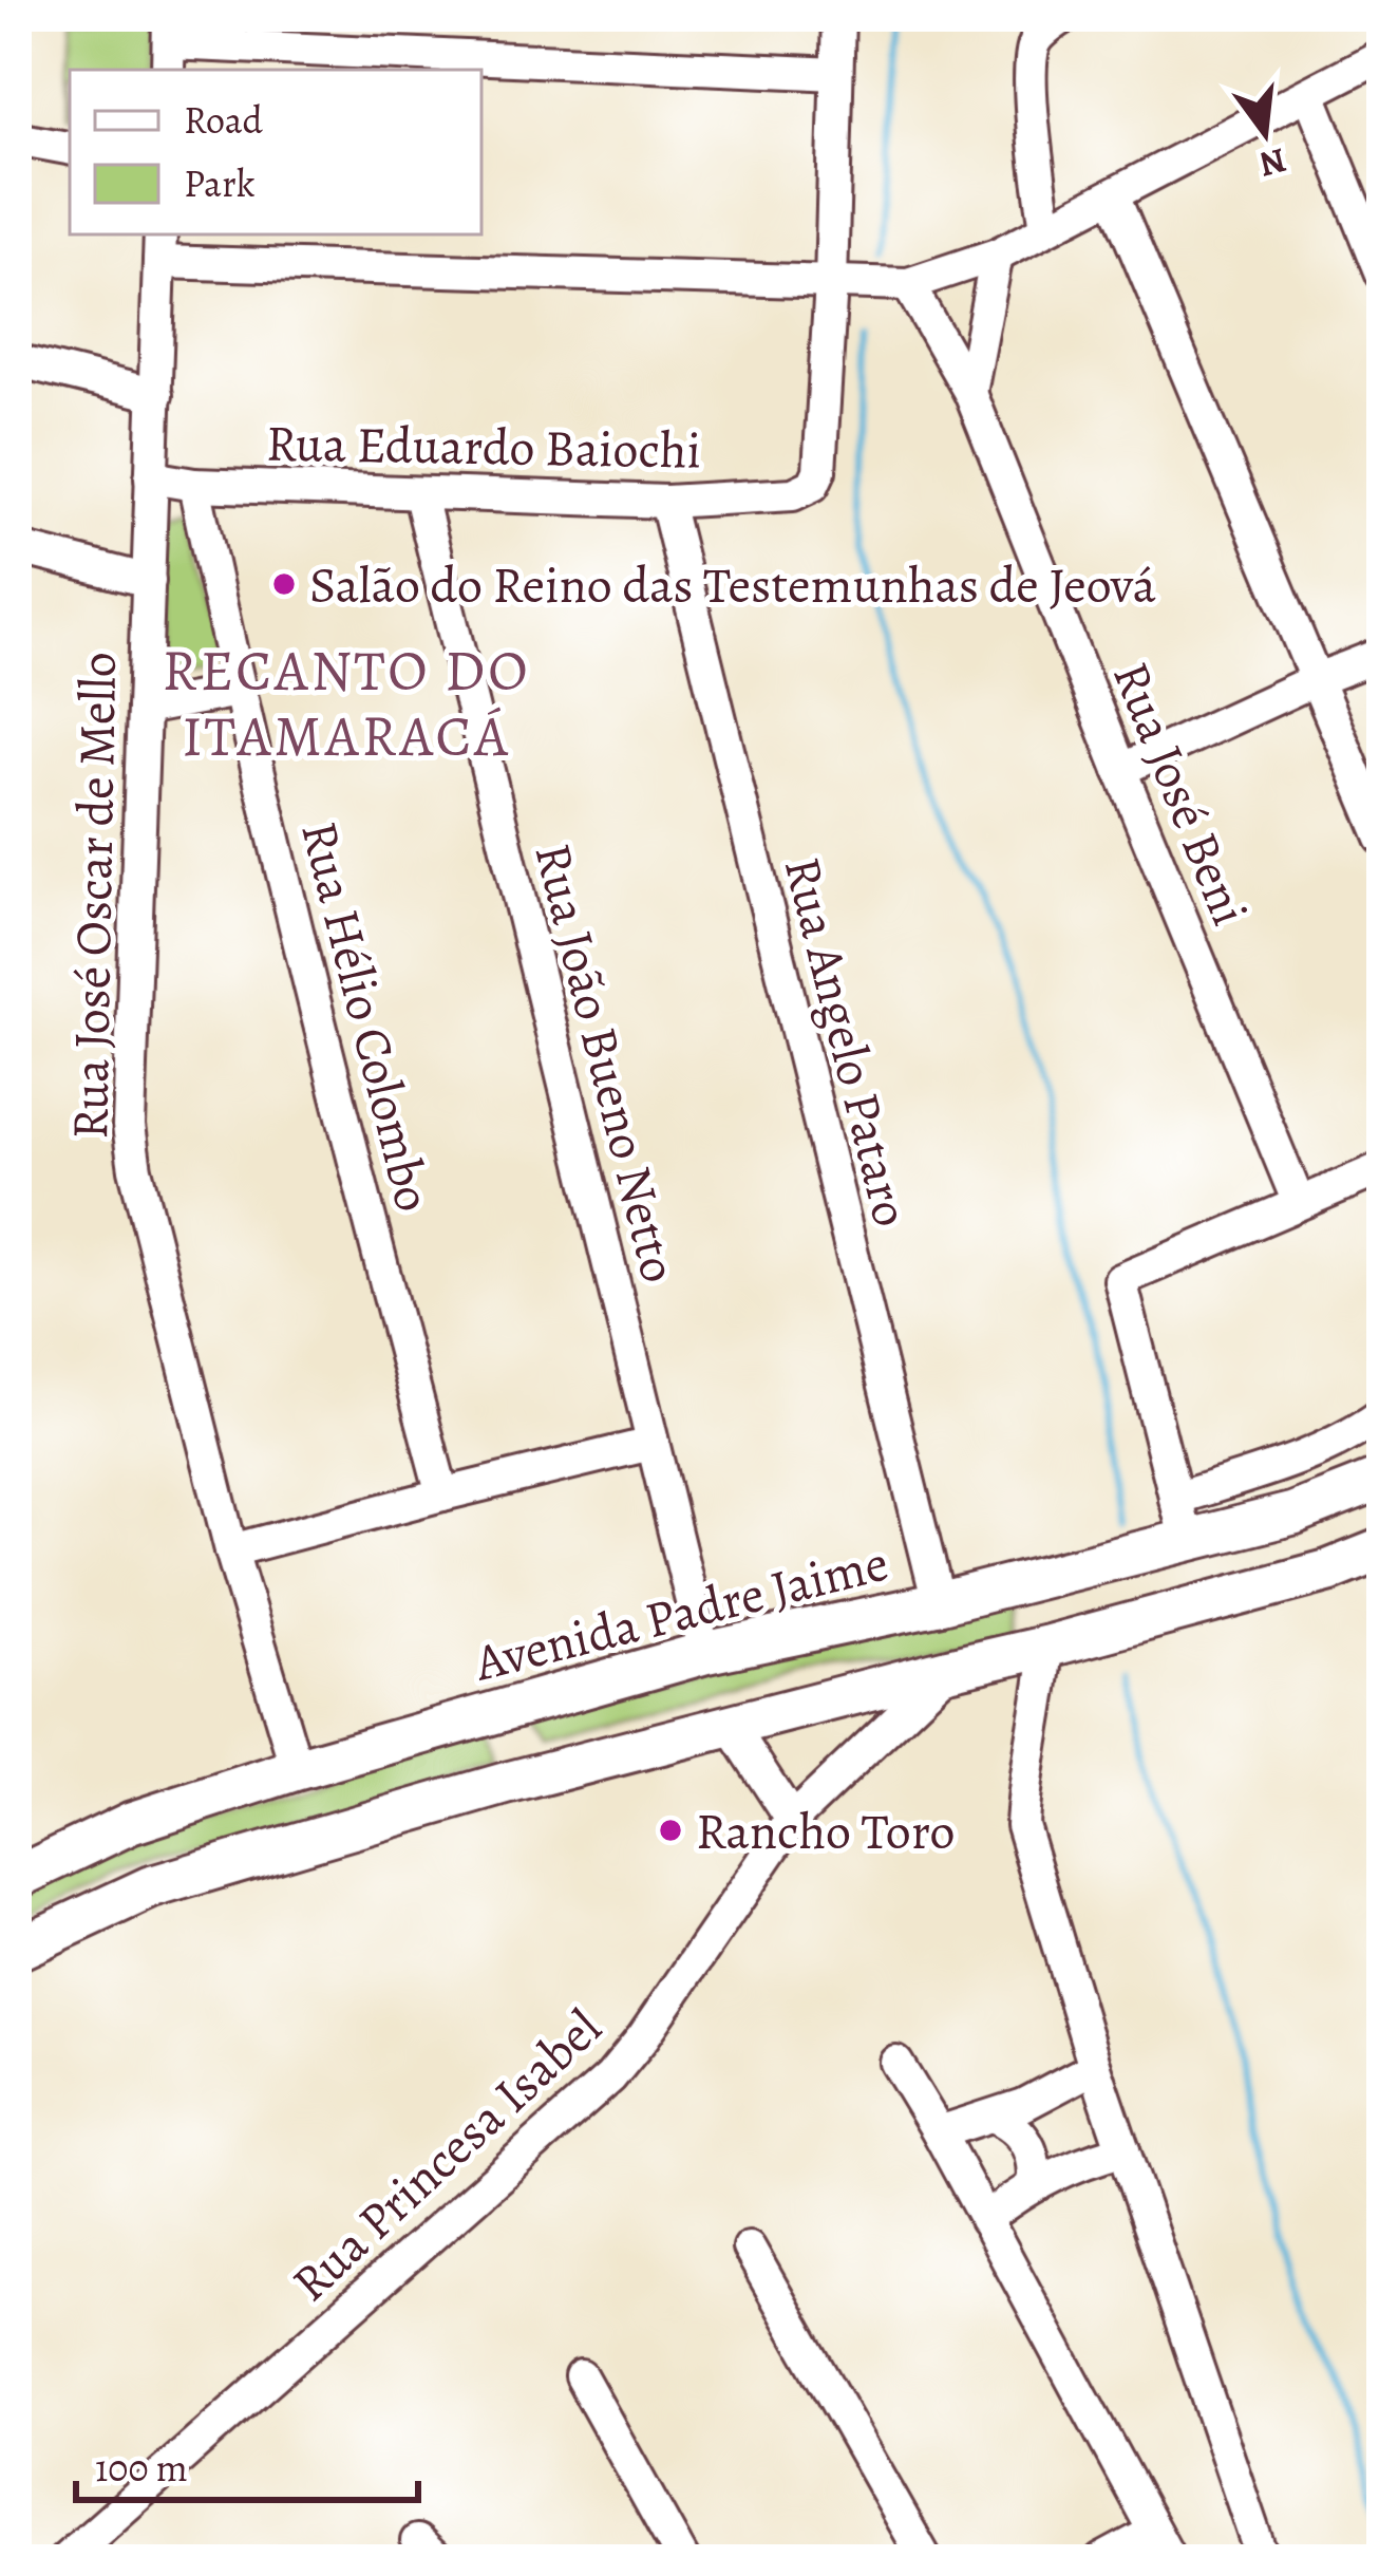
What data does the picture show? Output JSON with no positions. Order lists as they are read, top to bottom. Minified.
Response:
{"streets":{"main road":["Avenida Padre Jaime"],"street":["Rua Eduardo Baiochi","Rua José Beni","Rua José Oscar de Mello","Rua Hélio Colombo","Rua Angelo Pataro","Rua João Bueno Netto","Rua Princesa Isabel"]},"crossings":[["Rua Eduardo Baiochi","Rua José Oscar de Mello"],["Rua Eduardo Baiochi","Rua Hélio Colombo"],["Rua Eduardo Baiochi","Rua Angelo Pataro"],["Rua Eduardo Baiochi","Rua João Bueno Netto"],["Rua José Oscar de Mello","Avenida Padre Jaime"],["Rua Angelo Pataro","Avenida Padre Jaime"],["Rua João Bueno Netto","Avenida Padre Jaime"]],"districts":["RECANTO DO ITAMARACÁ"],"places":["Salão do Reino das Testemunhas de Jeová","Rancho Toro"],"legend":["Road","Park"],"scale_bar":"100 m","north":"bottom"}
